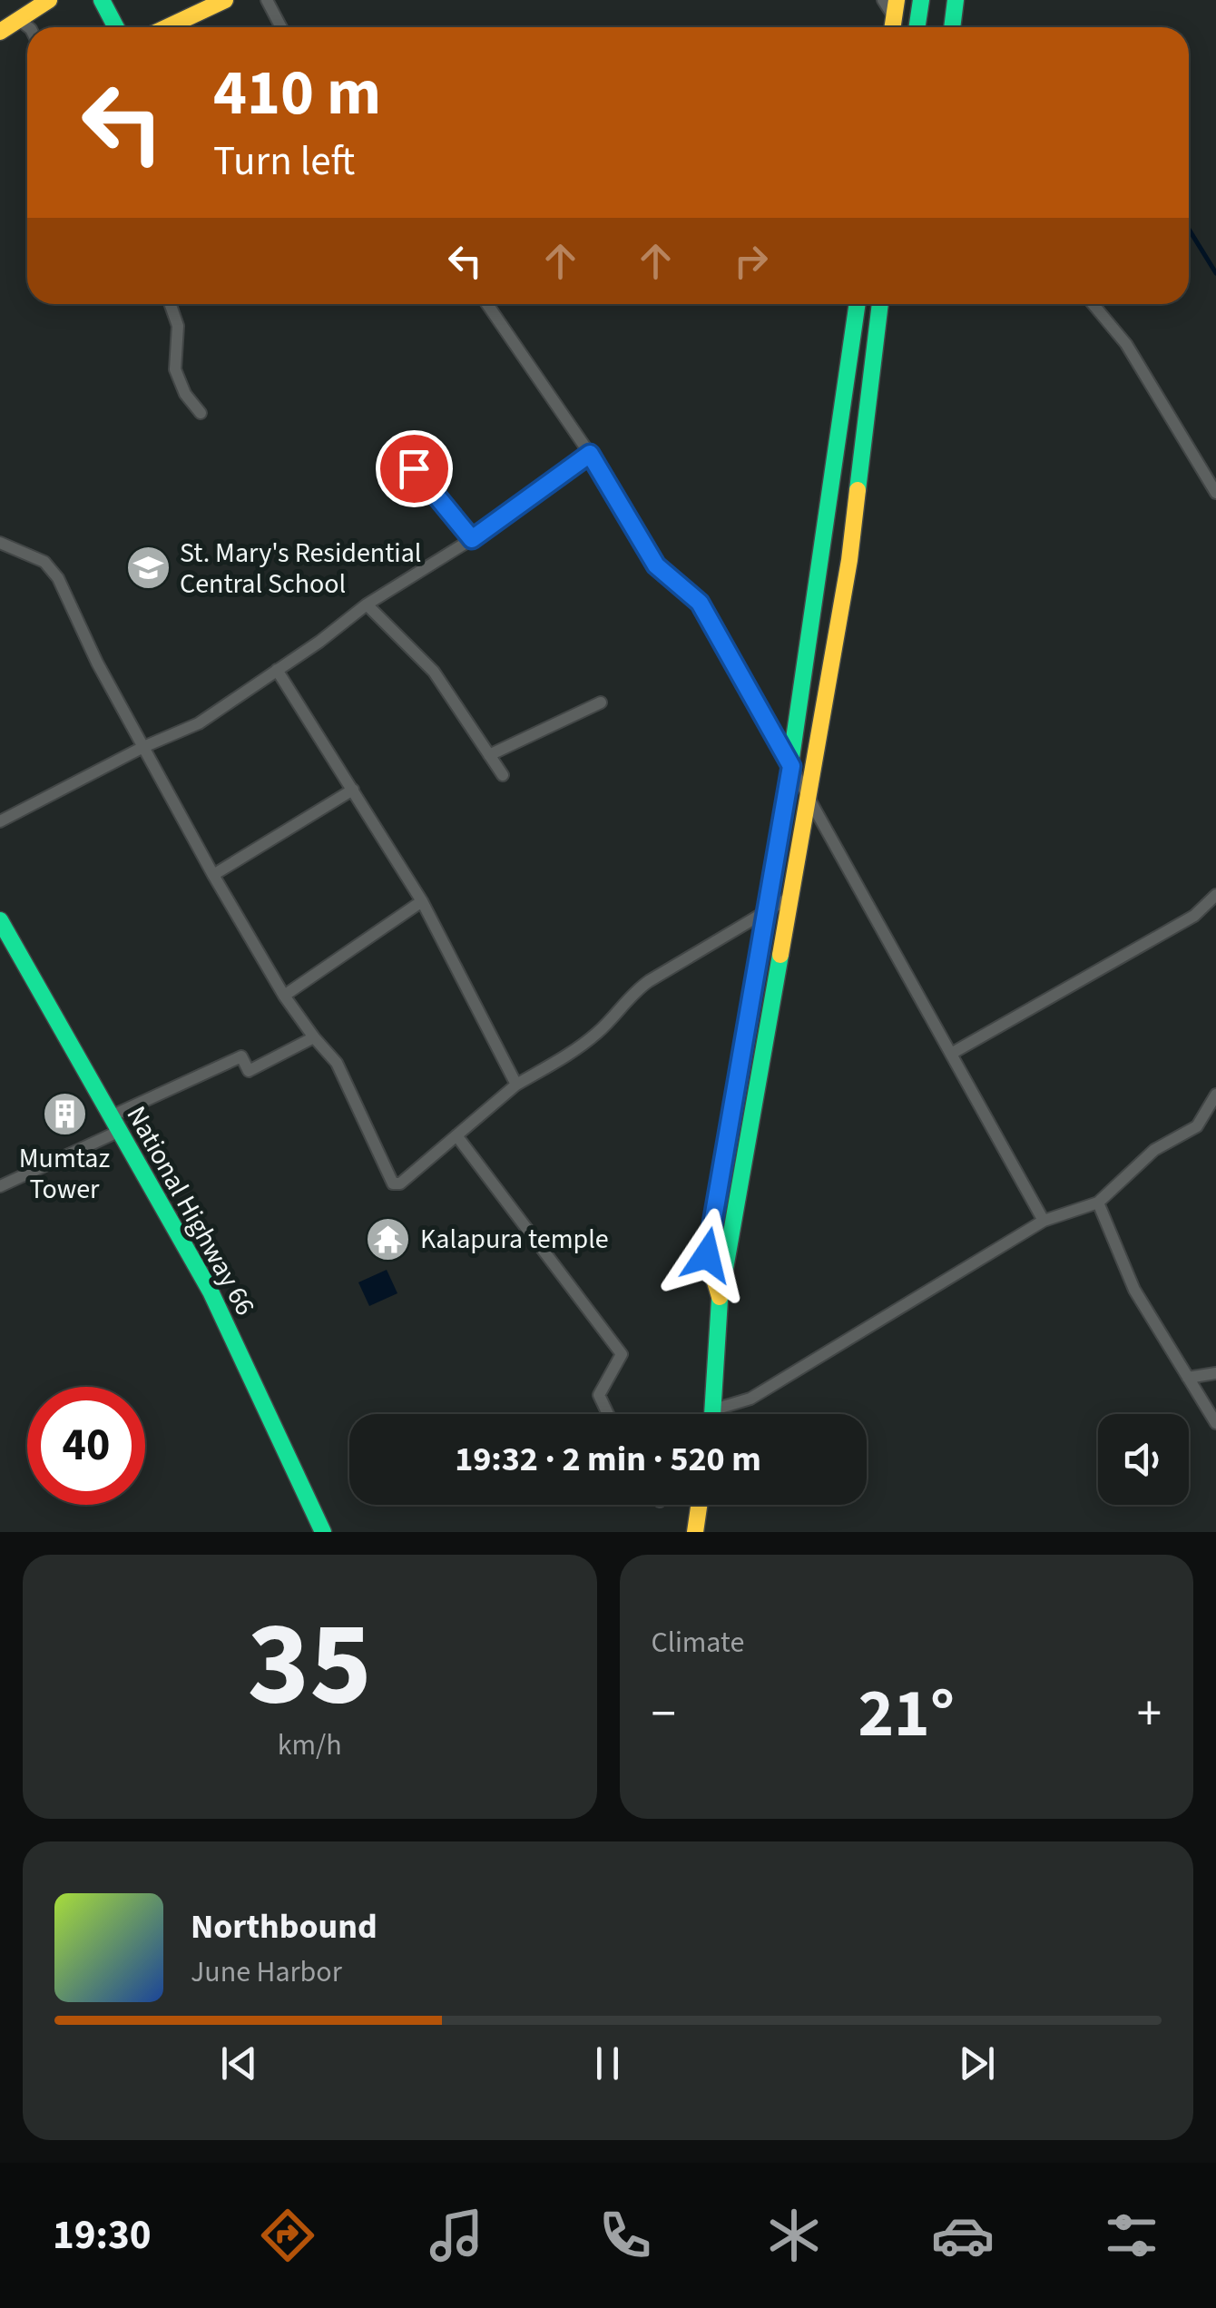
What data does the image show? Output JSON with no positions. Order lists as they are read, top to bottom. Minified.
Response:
{"streets":{"main road":["National Highway 66"]},"places":{"school or university":["St. Mary's Residential Central School"],"building":["Mumtaz Tower"],"temple":["Kalapura temple"]},"page":{"turn":["410 m","Turn left"],"limit":"40","trip":"19:32 · 2 min · 520 m","tile":[["35","km/h"],"Climate"],"heat":["−","21°","+"],"song":["Northbound","June Harbor"],"tabs":"19:30"}}
